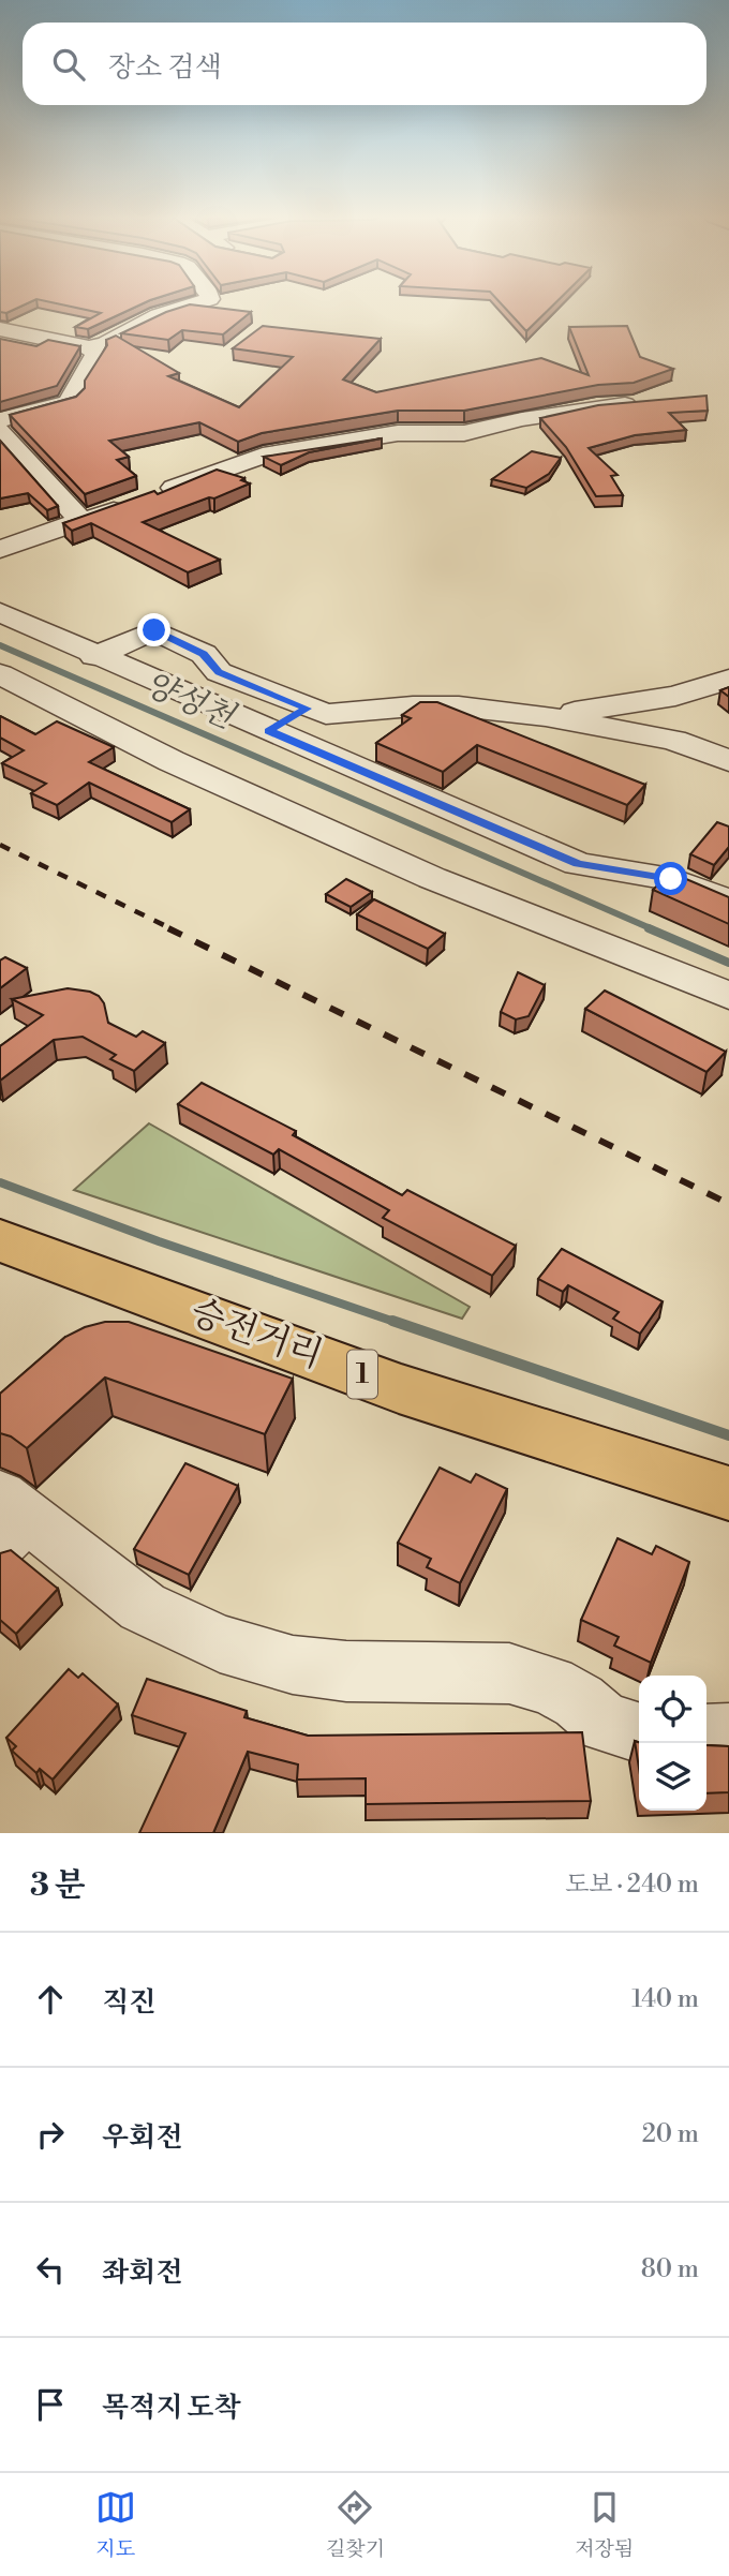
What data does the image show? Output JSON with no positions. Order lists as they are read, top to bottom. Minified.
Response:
{"streets":{"main road":["승전거리","1"]},"water":["양성천"],"page":{"search":"장소 검색","heading":["3 분","도보 · 240 m"],"list":[["직진","140 m"],["우회전","20 m"],["좌회전","80 m"],"목적지 도착"],"nav":["지도","길찾기","저장됨"]}}
